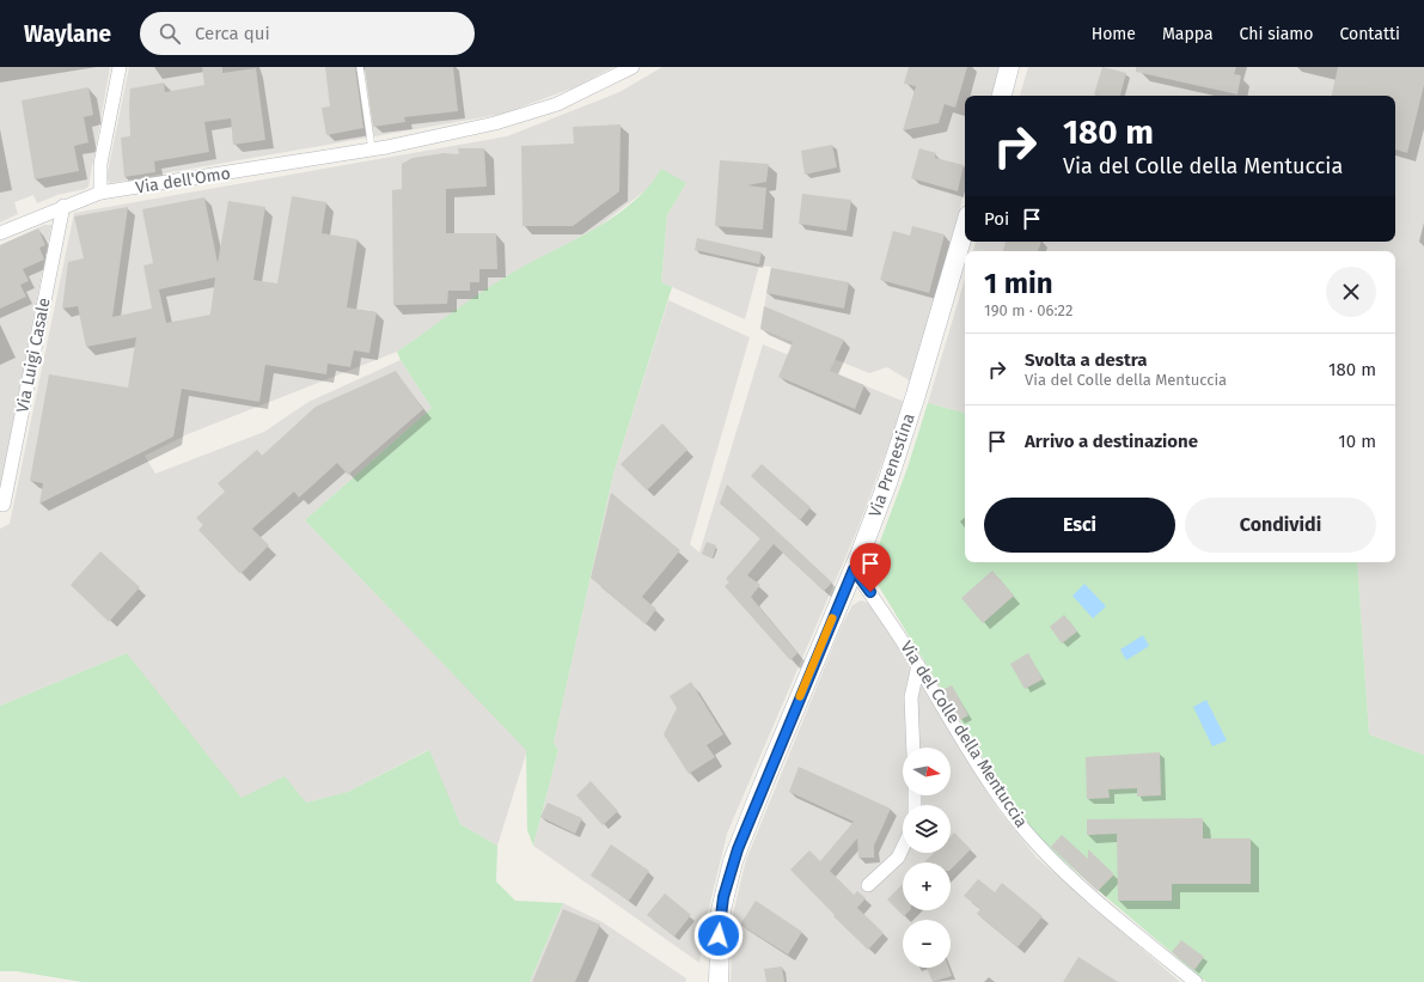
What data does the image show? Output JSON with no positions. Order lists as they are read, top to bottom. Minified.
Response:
{"streets":{"main road":["Via Prenestina"],"street":["Via dell'Omo","Via Luigi Casale","Via del Colle della Mentuccia"]},"crossings":[["Via dell'Omo","Via Luigi Casale"],["Via Prenestina","Via del Colle della Mentuccia"]],"north":"right","page":{"header":"Waylane","search":"Cerca qui","nav":["Home","Mappa","Chi siamo","Contatti"],"turn":["180 m","Via del Colle della Mentuccia"],"then":"Poi","heading":["1 min","190 m · 06:22"],"list":[{"name":"Svolta a destra","note":"Via del Colle della Mentuccia","value":"180 m"},{"name":"Arrivo a destinazione","value":"10 m"}],"buttons":["Esci","Condividi"],"map_buttons":["+","−"]}}
